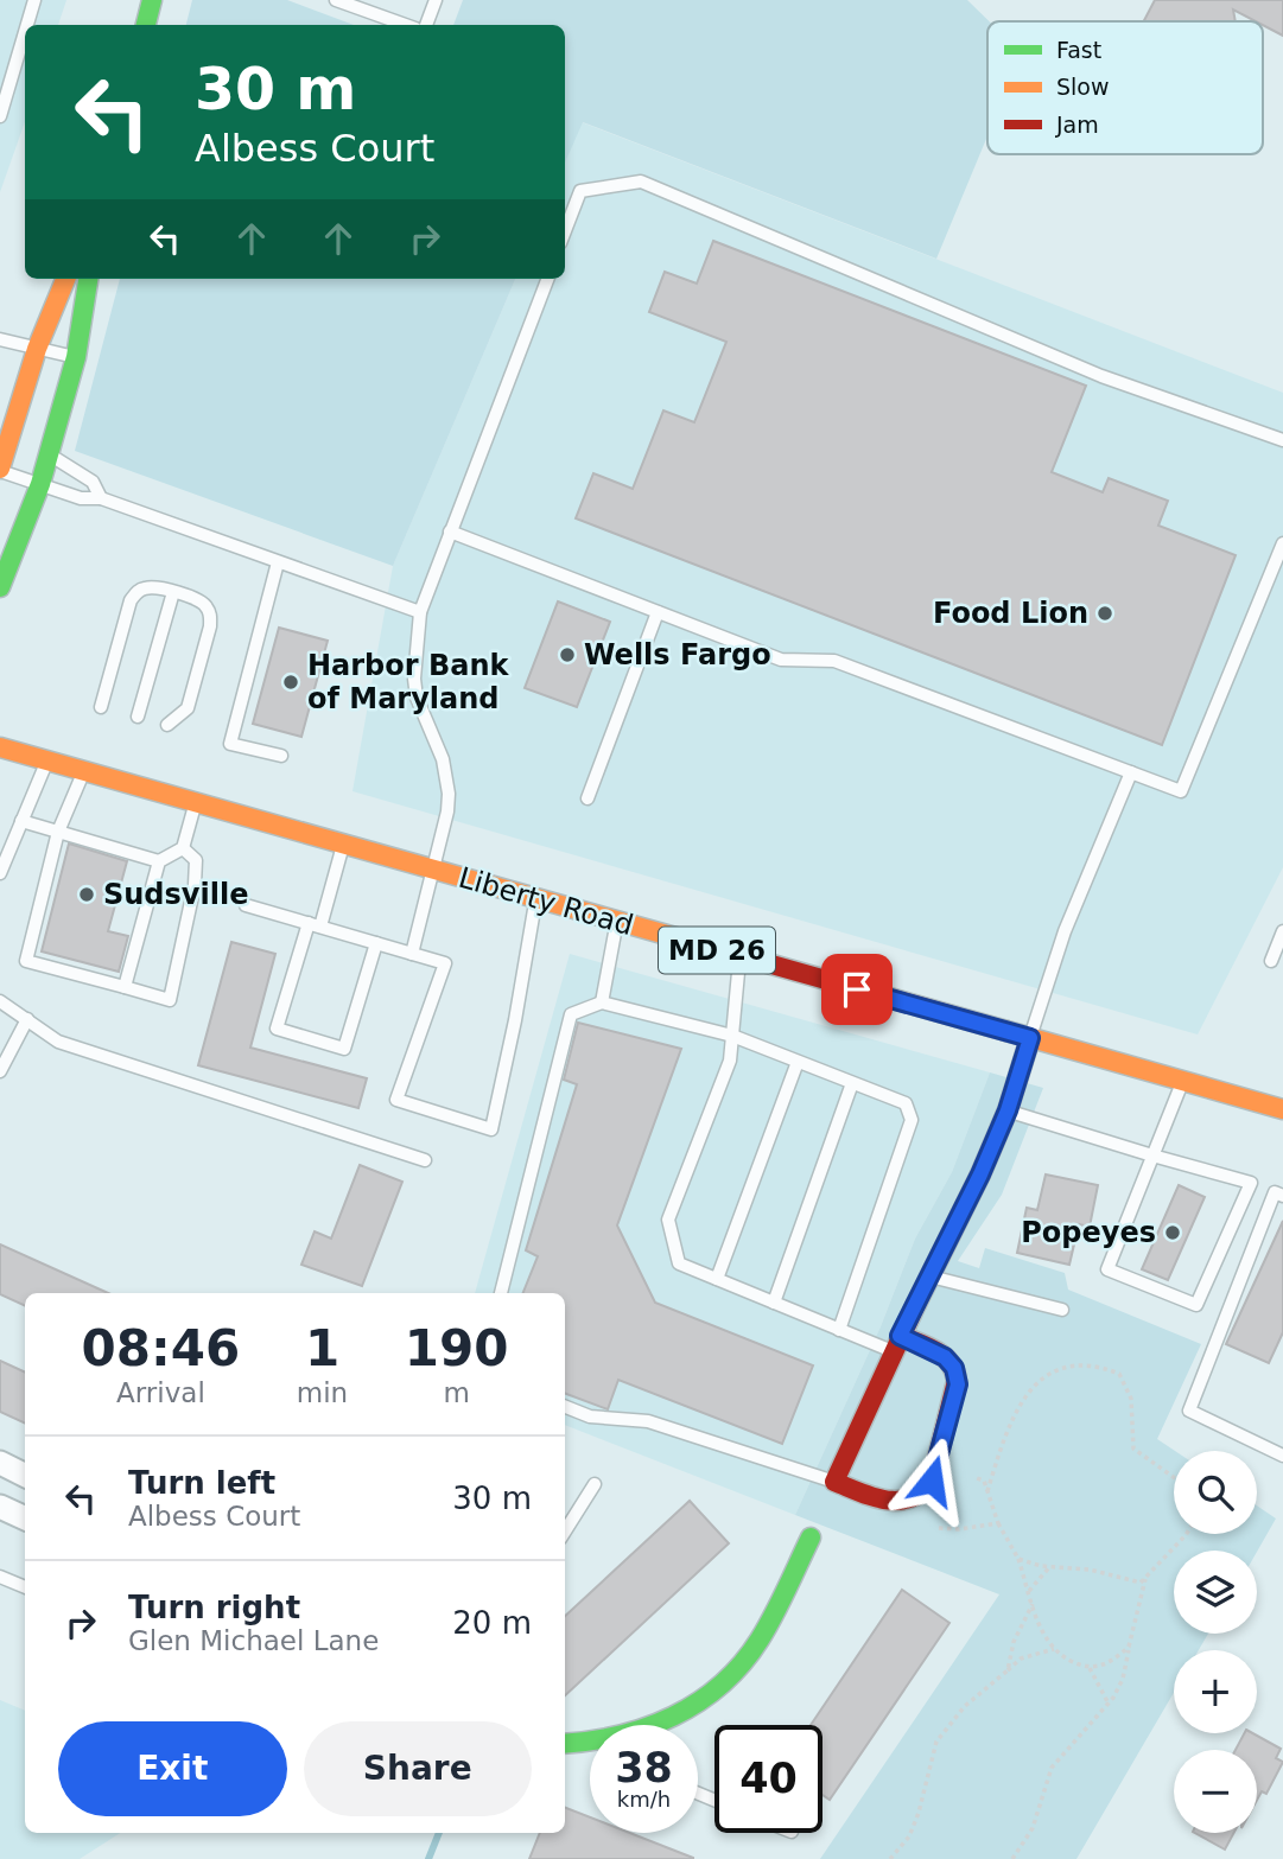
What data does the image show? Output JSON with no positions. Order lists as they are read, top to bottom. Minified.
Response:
{"streets":{"main road":["Liberty Road","MD 26"]},"places":["Food Lion","Wells Fargo","Harbor Bank of Maryland","Sudsville","Popeyes"],"legend":["Fast","Slow","Jam"],"page":{"turn":["30 m","Albess Court"],"eta":["08:46","Arrival","1","min","190","m"],"list":[{"name":"Turn left","note":"Albess Court","value":"30 m"},{"name":"Turn right","note":"Glen Michael Lane","value":"20 m"}],"map_buttons":["+","−"],"buttons":["Exit","Share"],"speed":"38 km/h","limit":"40"}}
